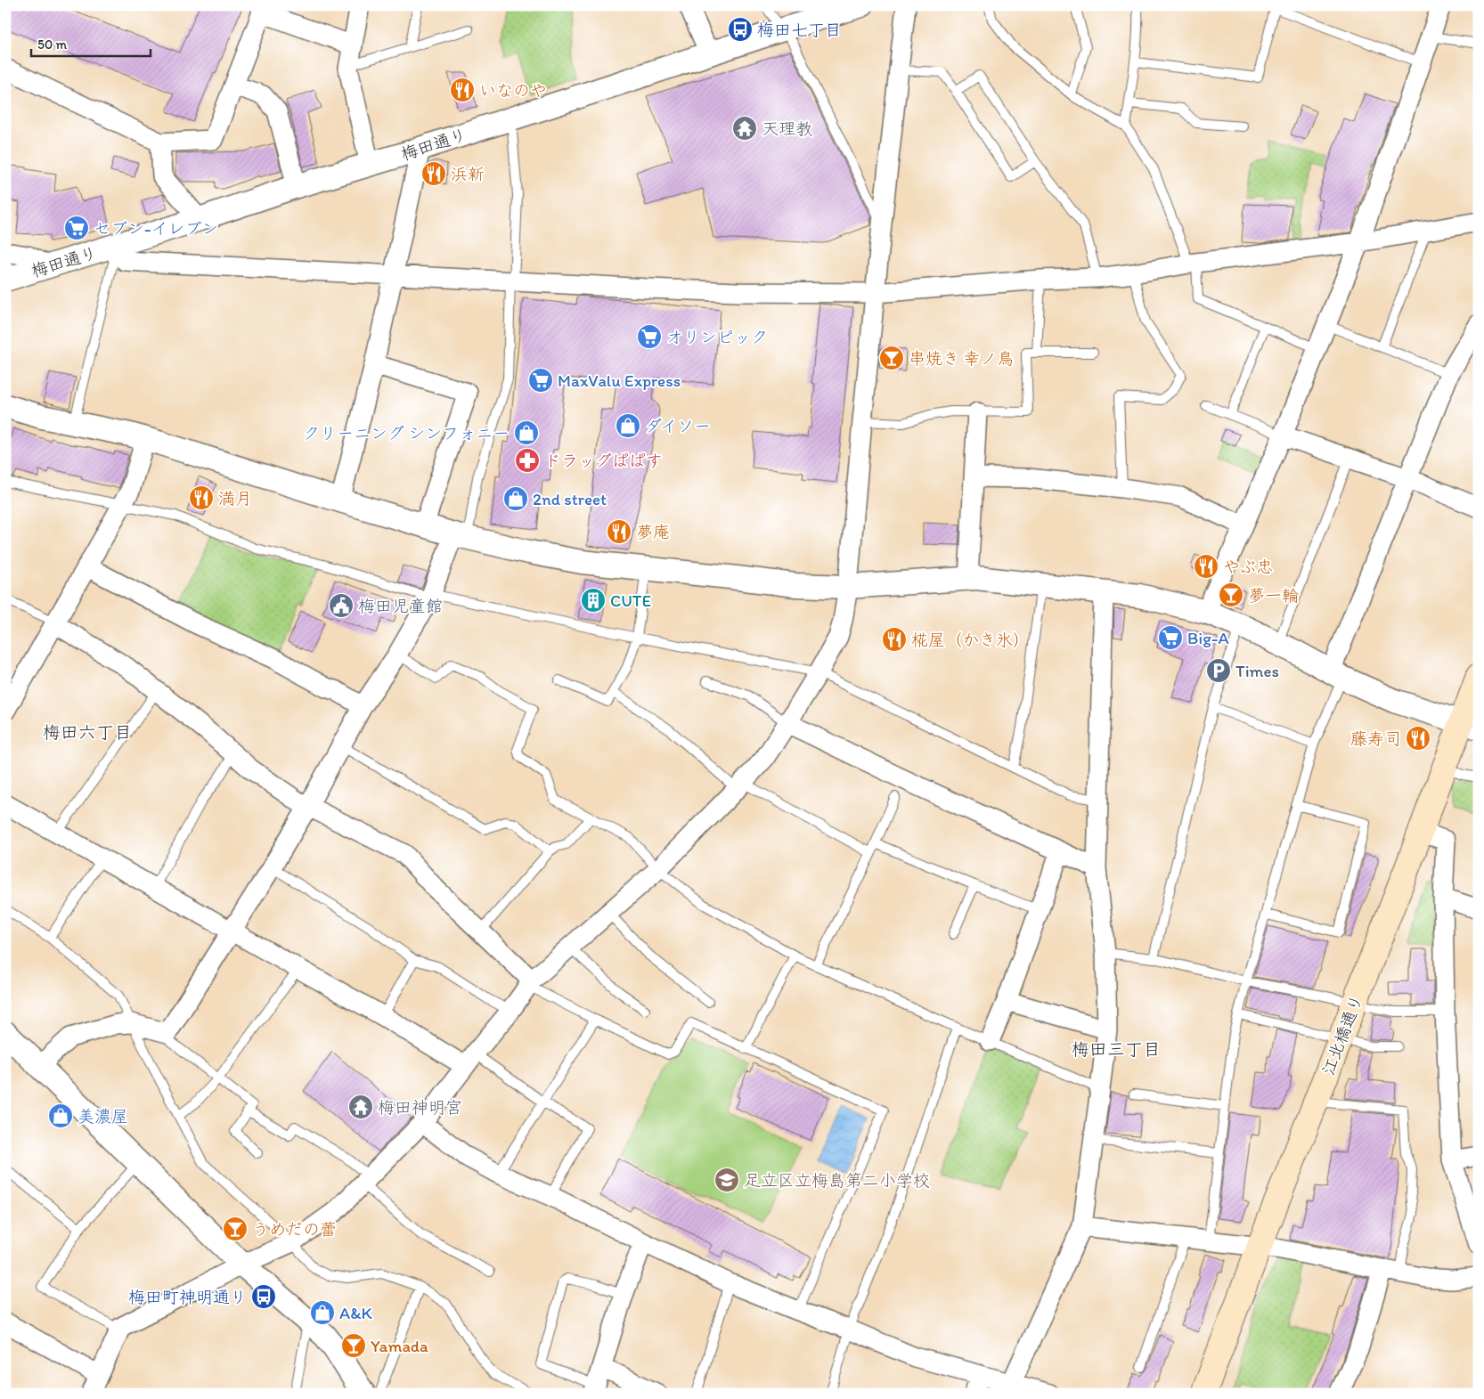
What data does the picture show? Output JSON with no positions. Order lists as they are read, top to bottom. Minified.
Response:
{"streets":{"main road":["江北橋通り"],"street":["梅田通り"]},"districts":["梅田六丁目","梅田三丁目"],"places":{"bus stop":["梅田七丁目","梅田町神明通り"],"restaurant":["いなのや","浜新","満月","夢庵","やぶ忠","椛屋（かき氷）","藤寿司"],"temple":["天理教","梅田神明宮"],"supermarket":["セブン-イレブン","オリンピック","MaxValu Express","Big-A"],"bar":["串焼き 幸ノ鳥","夢一輪","うめだの蕾","Yamada"],"shop":["ダイソー","クリーニング シンフォニー","2nd street","美濃屋","A&K"],"pharmacy":["ドラッグぱぱす"],"building":["CUTE"],"public building":["梅田児童館"],"parking":["Times"],"school or university":["足立区立梅島第二小学校"]},"scale_bar":"50 m"}
